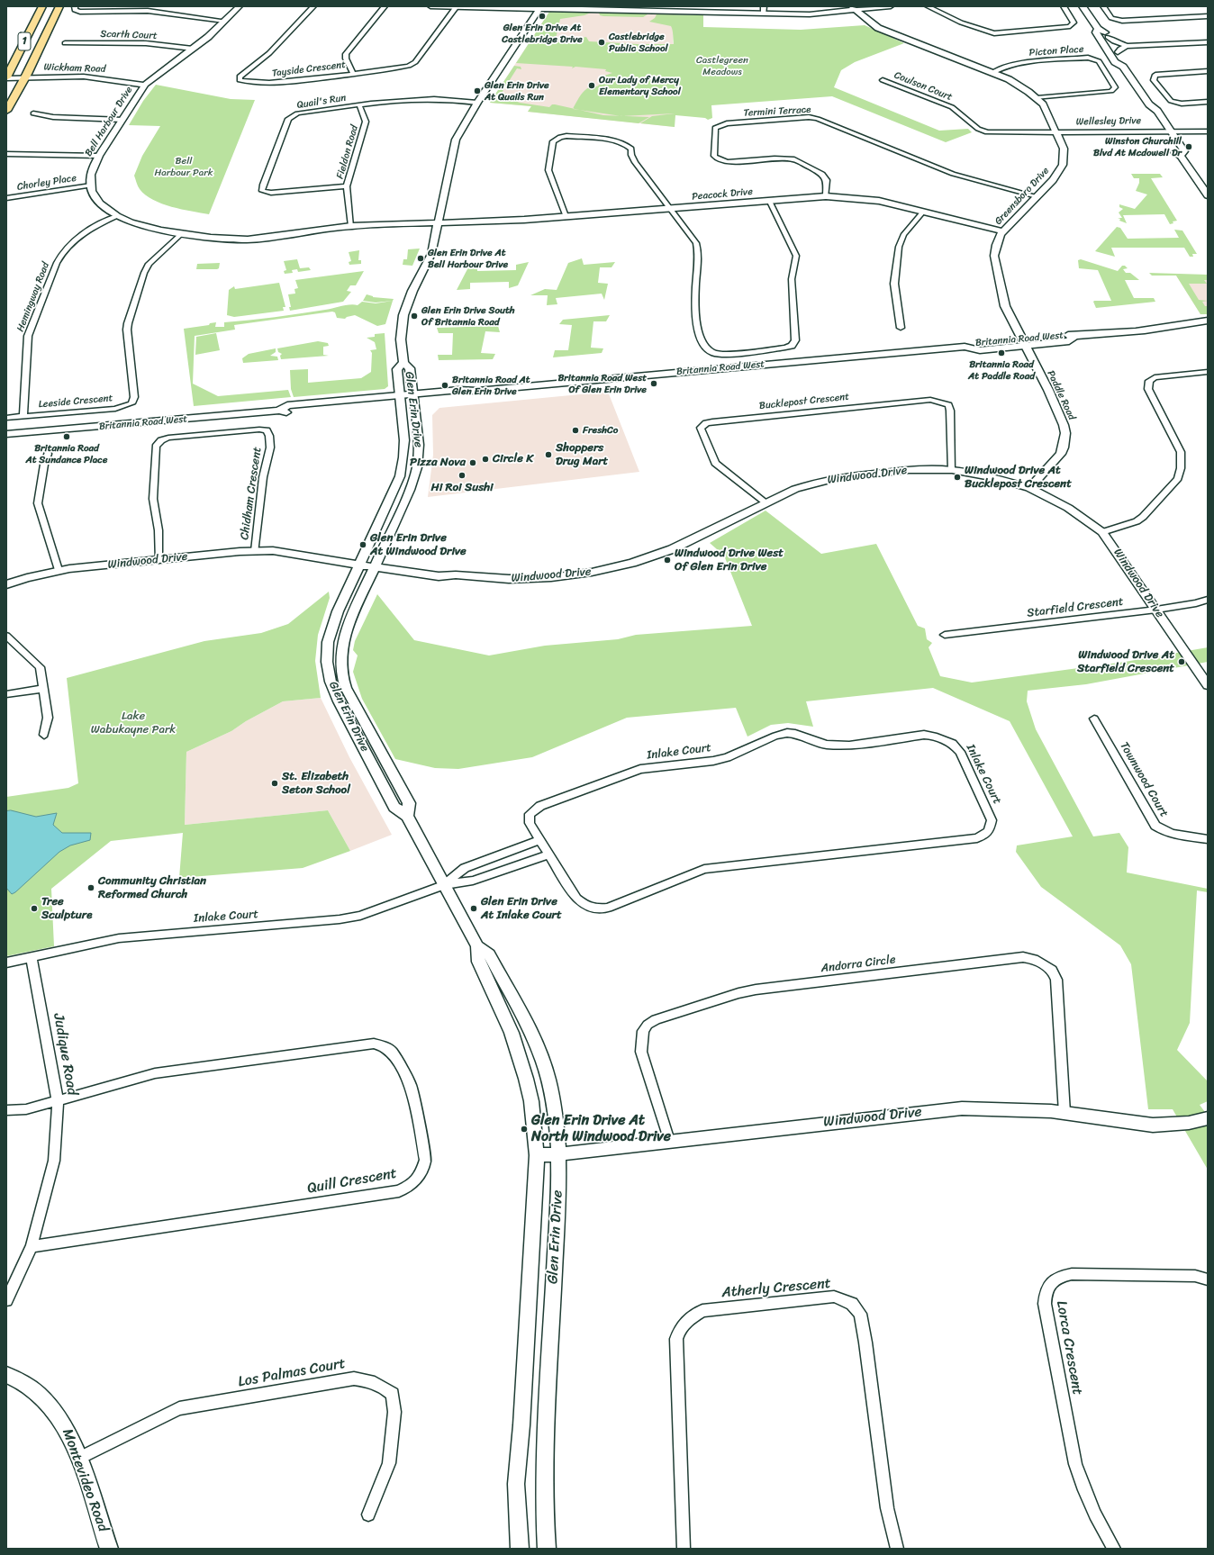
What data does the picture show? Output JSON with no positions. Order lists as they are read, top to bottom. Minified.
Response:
{"streets":{"main road":["1","Britannia Road West"],"street":["Scarth Court","Picton Place","Wickham Road","Tayside Crescent","Coulson Court","Quail's Run","Termini Terrace","Bell Harbour Drive","Wellesley Drive","Fieldon Road","Chorley Place","Peacock Drive","Greensboro Drive","Hemingway Road","Paddle Road","Leeside Crescent","Bucklepost Crescent","Glen Erin Drive","Windwood Drive","Chidham Crescent","Starfield Crescent","Inlake Court","Townwood Court","Andorra Circle","Judique Road","Quill Crescent","Atherly Crescent","Lorca Crescent","Los Palmas Court","Montevideo Road"]},"crossings":[["Scarth Court","Bell Harbour Drive"],["1","Wickham Road"],["Picton Place","Greensboro Drive"],["Wickham Road","Bell Harbour Drive"],["Coulson Court","Wellesley Drive"],["Coulson Court","Greensboro Drive"],["Quail's Run","Fieldon Road"],["Quail's Run","Glen Erin Drive"],["Termini Terrace","Peacock Drive"],["Termini Terrace","Greensboro Drive"],["Bell Harbour Drive","Chorley Place"],["Wellesley Drive","Greensboro Drive"],["Peacock Drive","Greensboro Drive"],["Peacock Drive","Glen Erin Drive"],["Greensboro Drive","Britannia Road West"],["Greensboro Drive","Paddle Road"],["Hemingway Road","Leeside Crescent"],["Britannia Road West","Paddle Road"],["Britannia Road West","Glen Erin Drive"],["Paddle Road","Windwood Drive"],["Bucklepost Crescent","Windwood Drive"],["Glen Erin Drive","Windwood Drive"],["Glen Erin Drive","Inlake Court"],["Windwood Drive","Chidham Crescent"],["Windwood Drive","Starfield Crescent"],["Windwood Drive","Andorra Circle"],["Inlake Court","Judique Road"],["Judique Road","Quill Crescent"],["Los Palmas Court","Montevideo Road"]],"parks":["Castlegreen Meadows","Bell Harbour Park","Lake Wabukayne Park"],"places":["Glen Erin Drive At Castlebridge Drive","Castlebridge Public School","Our Lady of Mercy Elementary School","Glen Erin Drive At Quails Run","Winston Churchill Blvd At Mcdowell Dr","Glen Erin Drive At Bell Harbour Drive","Glen Erin Drive South Of Britannia Road","Britannia Road At Paddle Road","Britannia Road West Of Glen Erin Drive","Britannia Road At Glen Erin Drive","FreshCo","Britannia Road At Sundance Place","Shoppers Drug Mart","Circle K","Pizza Nova","Hi Roi Sushi","Windwood Drive At Bucklepost Crescent","Glen Erin Drive At Windwood Drive","Windwood Drive West Of Glen Erin Drive","Windwood Drive At Starfield Crescent","St. Elizabeth Seton School","Community Christian Reformed Church","Tree Sculpture","Glen Erin Drive At Inlake Court","Glen Erin Drive At North Windwood Drive"]}
